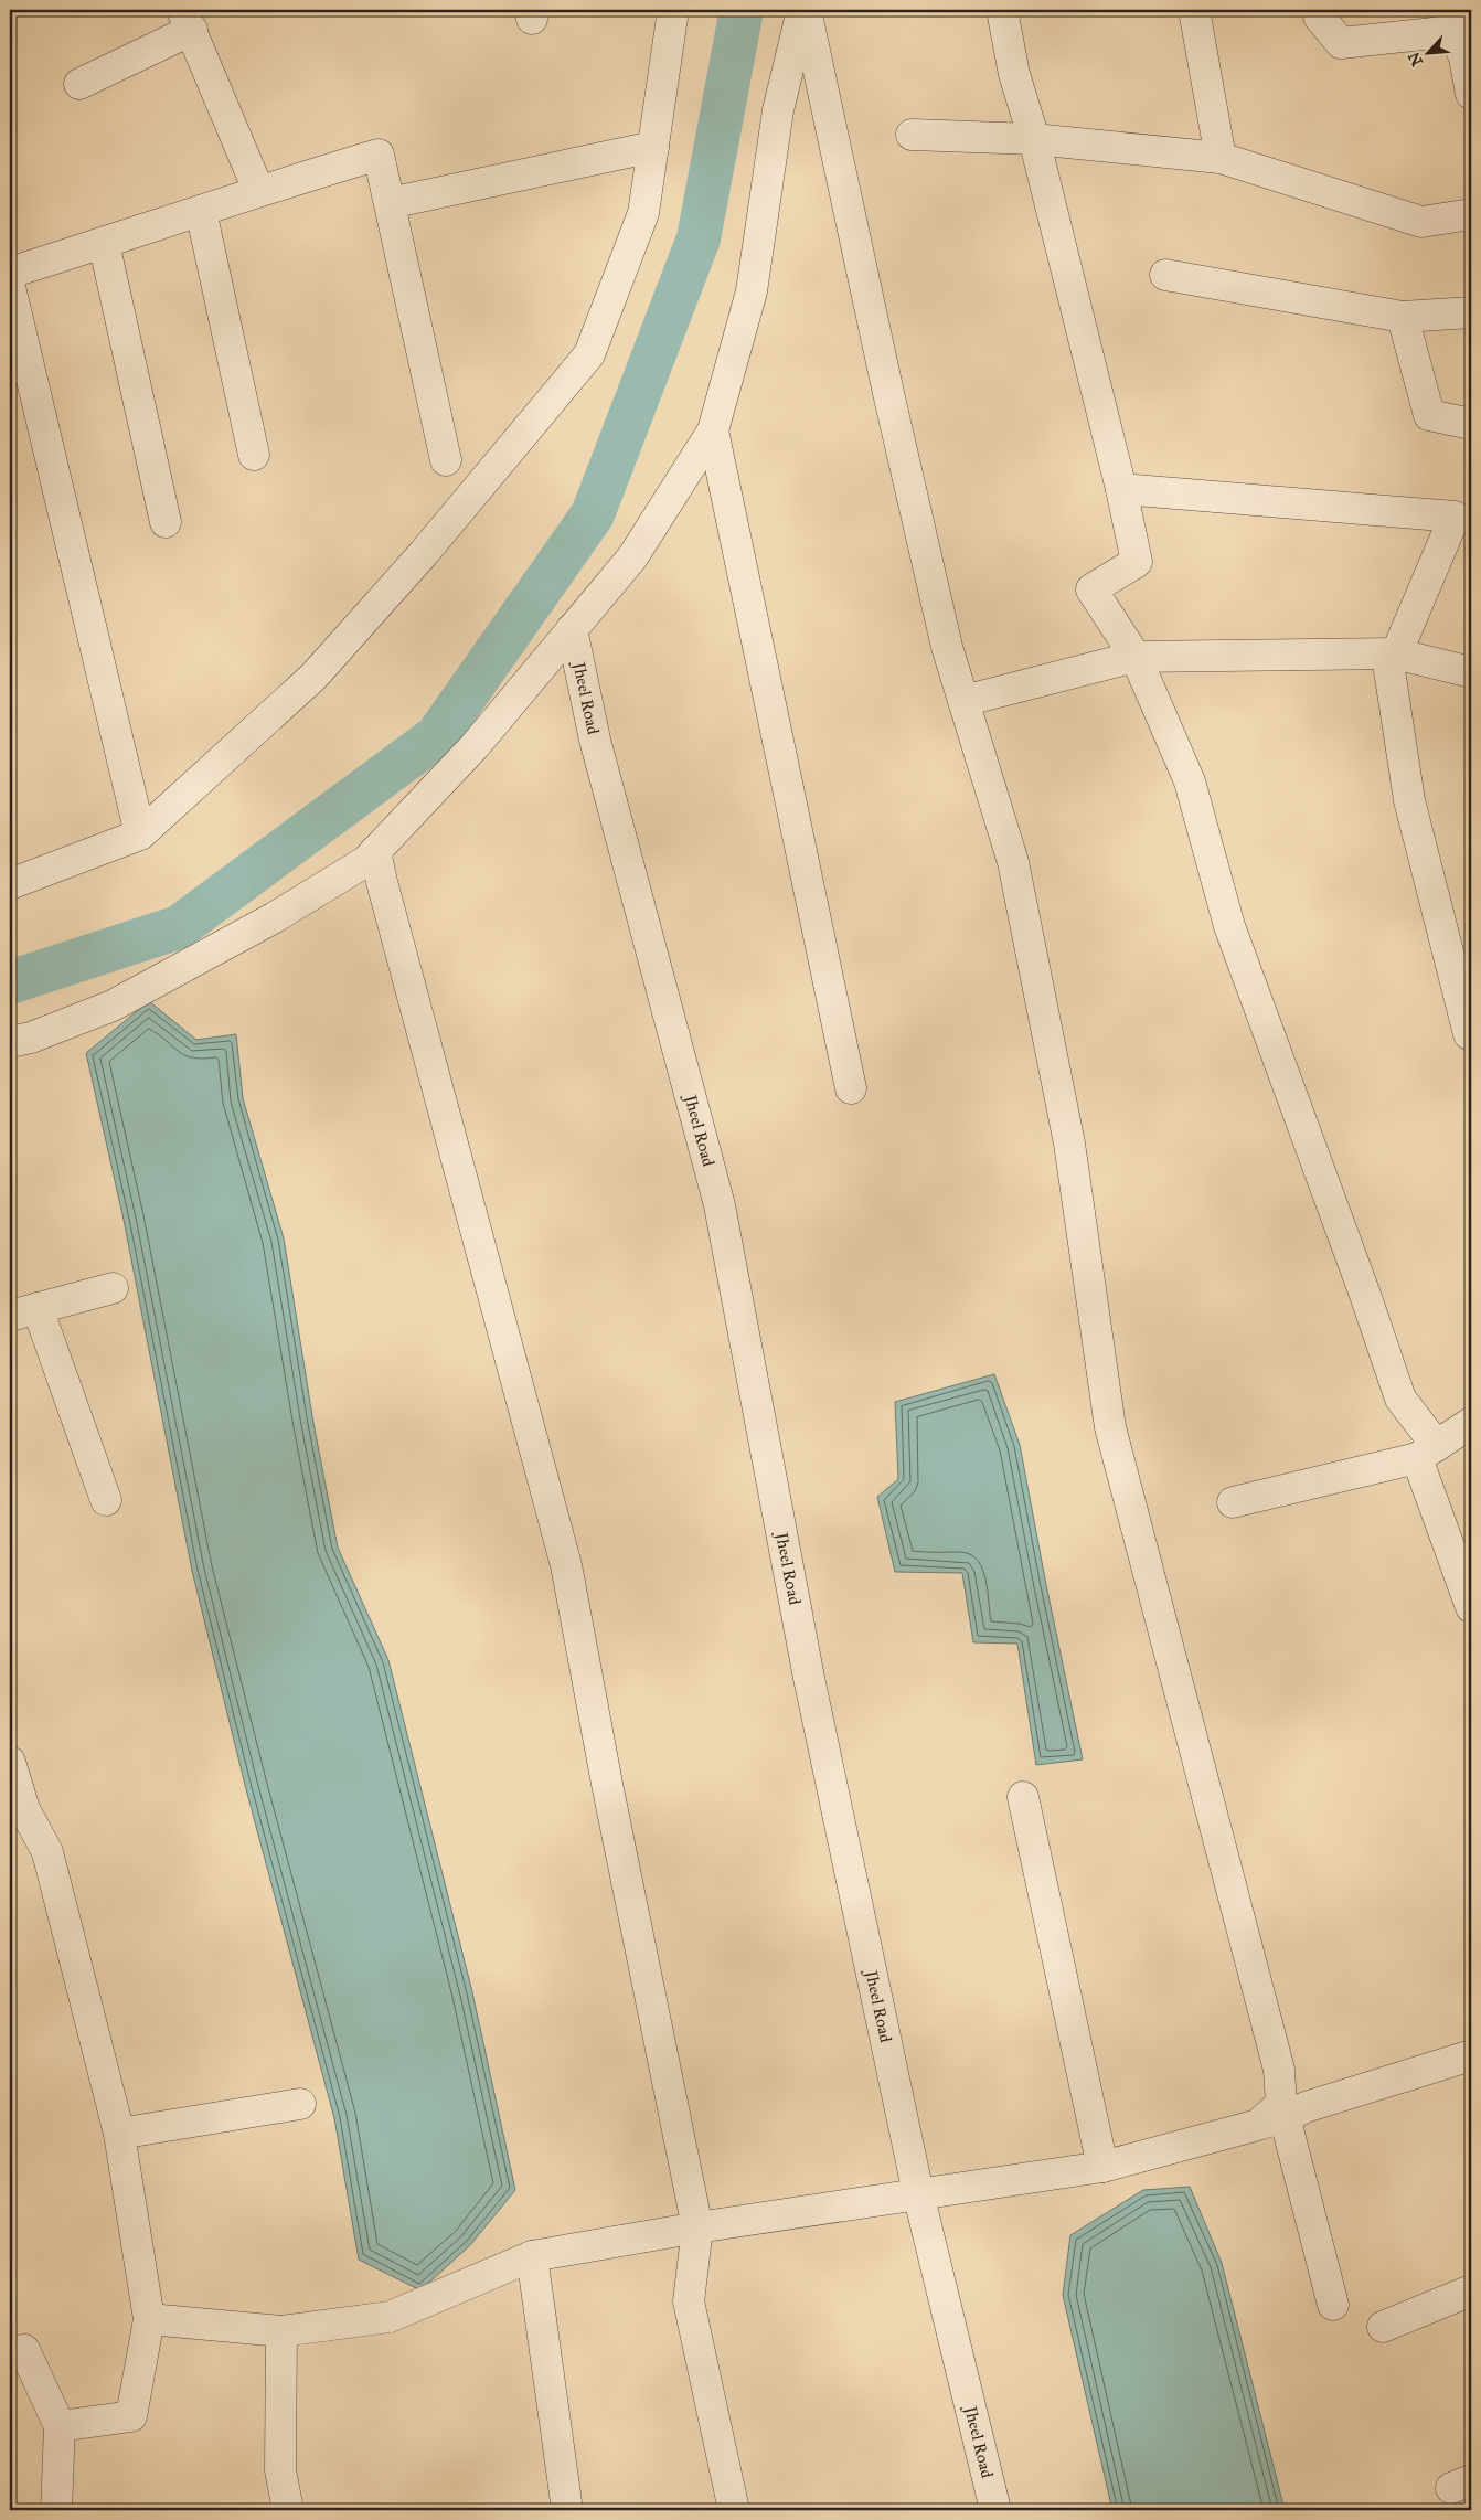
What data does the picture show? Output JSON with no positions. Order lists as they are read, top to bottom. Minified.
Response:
{"streets":{"street":["Jheel Road"]},"north":"bottom left"}
